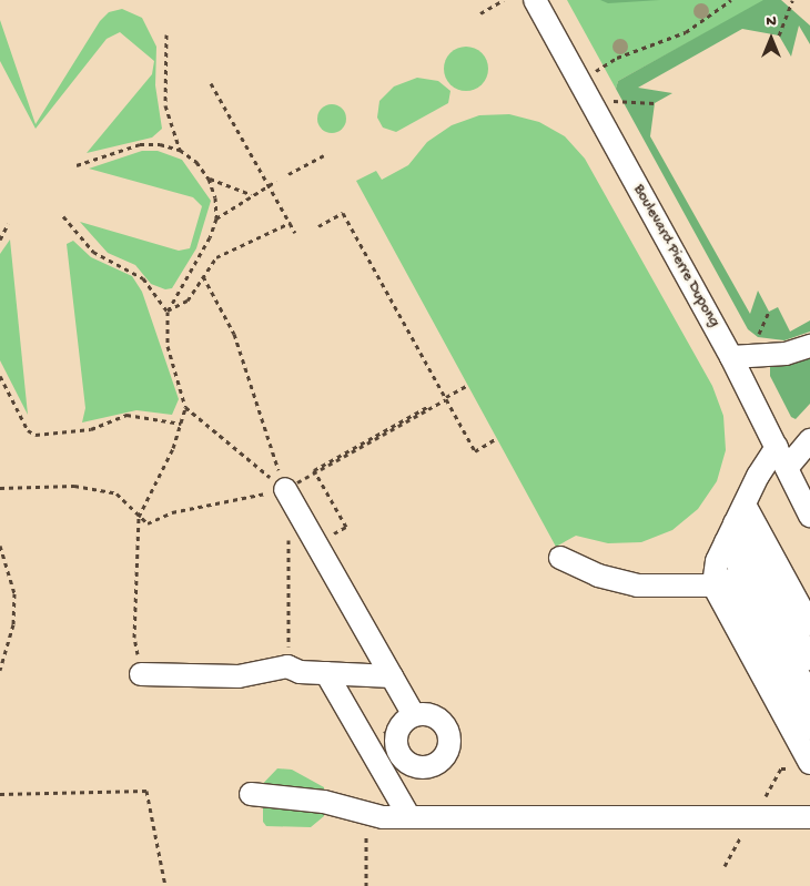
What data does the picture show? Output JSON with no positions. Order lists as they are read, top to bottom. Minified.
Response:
{"streets":{"street":["Boulevard Pierre Dupong"]},"north":"top"}
